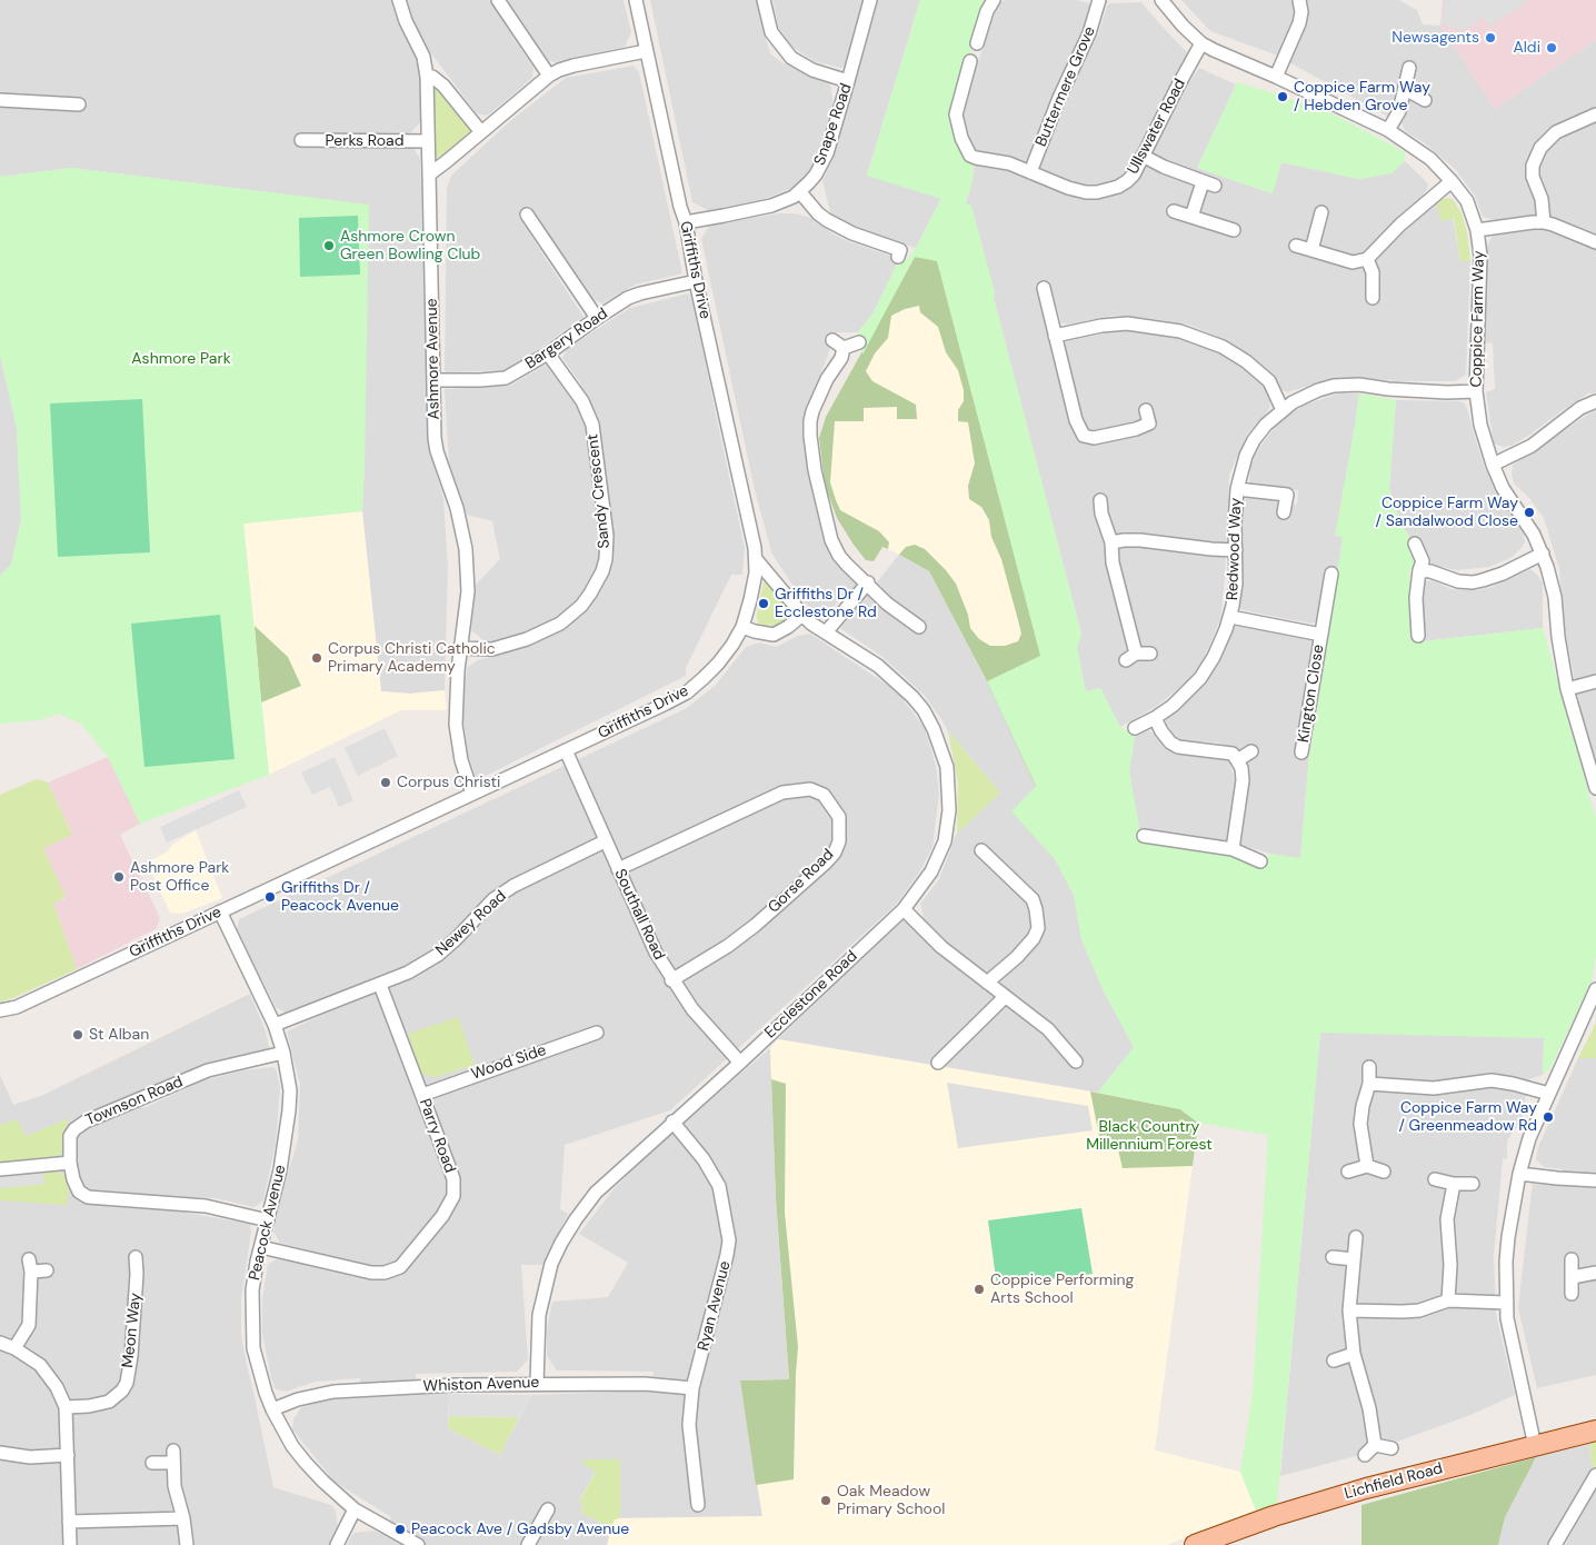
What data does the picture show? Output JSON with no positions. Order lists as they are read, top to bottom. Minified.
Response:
{"streets":{"main road":["Lichfield Road"],"street":["Buttermere Grove","Snape Road","Ullswater Road","Perks Road","Griffiths Drive","Coppice Farm Way","Bargery Road","Ashmore Avenue","Sandy Crescent","Redwood Way","Kington Close","Gorse Road","Southall Road","Newey Road","Ecclestone Road","Wood Side","Townson Road","Parry Road","Peacock Avenue","Ryan Avenue","Meon Way","Whiston Avenue"]},"crossings":[["Buttermere Grove","Ullswater Road"],["Snape Road","Griffiths Drive"],["Ullswater Road","Coppice Farm Way"],["Perks Road","Ashmore Avenue"],["Griffiths Drive","Bargery Road"],["Griffiths Drive","Ashmore Avenue"],["Griffiths Drive","Southall Road"],["Griffiths Drive","Ecclestone Road"],["Griffiths Drive","Peacock Avenue"],["Coppice Farm Way","Redwood Way"],["Bargery Road","Ashmore Avenue"],["Bargery Road","Sandy Crescent"],["Ashmore Avenue","Sandy Crescent"],["Redwood Way","Kington Close"],["Gorse Road","Southall Road"],["Southall Road","Newey Road"],["Southall Road","Ecclestone Road"],["Newey Road","Parry Road"],["Newey Road","Peacock Avenue"],["Ecclestone Road","Ryan Avenue"],["Ecclestone Road","Whiston Avenue"],["Wood Side","Parry Road"],["Townson Road","Peacock Avenue"],["Parry Road","Peacock Avenue"],["Peacock Avenue","Whiston Avenue"],["Ryan Avenue","Whiston Avenue"]],"parks":["Ashmore Park","Black Country Millennium Forest"],"places":["Newsagents","Aldi","Coppice Farm Way / Hebden Grove","Ashmore Crown Green Bowling Club","Coppice Farm Way / Sandalwood Close","Griffiths Dr / Ecclestone Rd","Corpus Christi Catholic Primary Academy","Corpus Christi","Ashmore Park Post Office","Griffiths Dr / Peacock Avenue","St Alban","Coppice Farm Way / Greenmeadow Rd","Coppice Performing Arts School","Oak Meadow Primary School","Peacock Ave / Gadsby Avenue"]}
